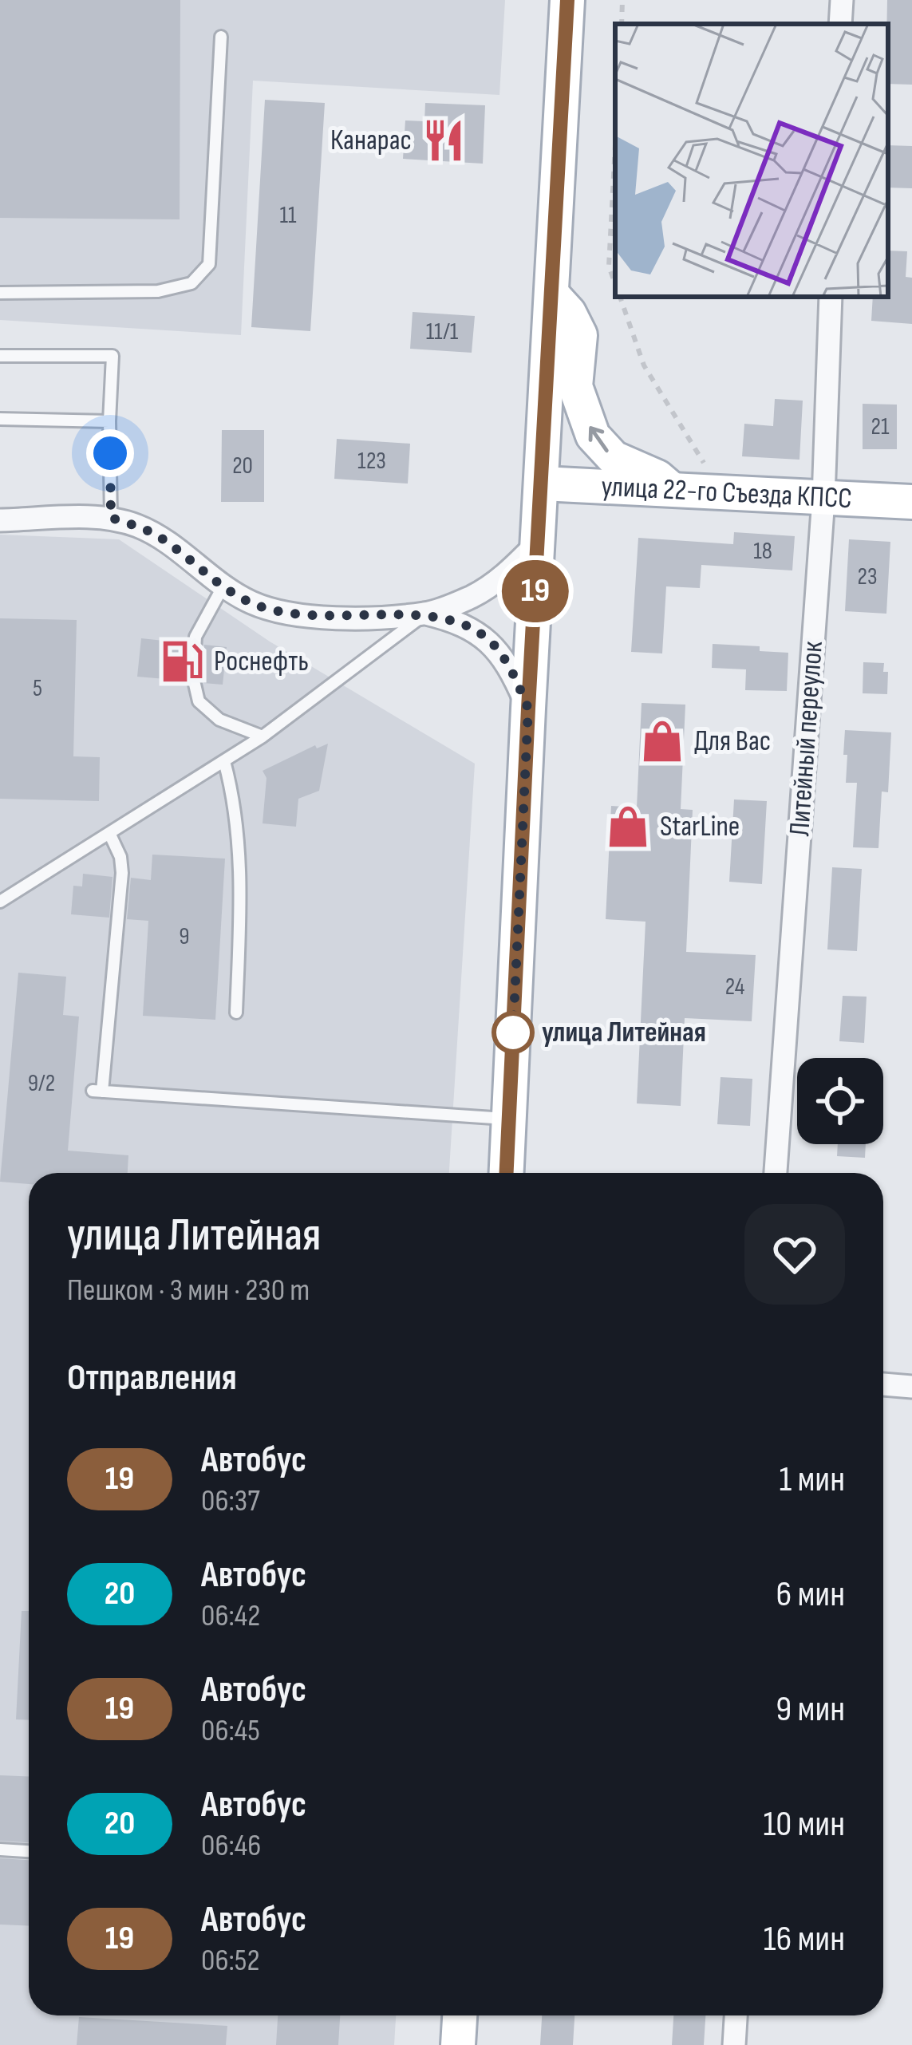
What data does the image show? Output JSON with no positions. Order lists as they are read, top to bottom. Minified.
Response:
{"streets":{"main road":["улица 22-го Съезда КПСС"],"street":["Литейный переулок"]},"crossings":[["улица 22-го Съезда КПСС","Литейный переулок"]],"places":{"restaurant":["Канарас"],"fuel station":["Роснефть"],"shop":["Для Вас","StarLine"],"other":["улица Литейная"]},"lines":["bus line 19"],"house_numbers":["11","11/1","21","123","20","18","23","5","9","24","9/2"],"page":{"on_map":"19","heading":[["улица Литейная","Пешком · 3 мин · 230 m"],"Отправления"],"list":[{"mark":"19","name":"Автобус","note":"06:37","value":"1 мин"},{"mark":"20","name":"Автобус","note":"06:42","value":"6 мин"},{"mark":"19","name":"Автобус","note":"06:45","value":"9 мин"},{"mark":"20","name":"Автобус","note":"06:46","value":"10 мин"},{"mark":"19","name":"Автобус","note":"06:52","value":"16 мин"}]}}
